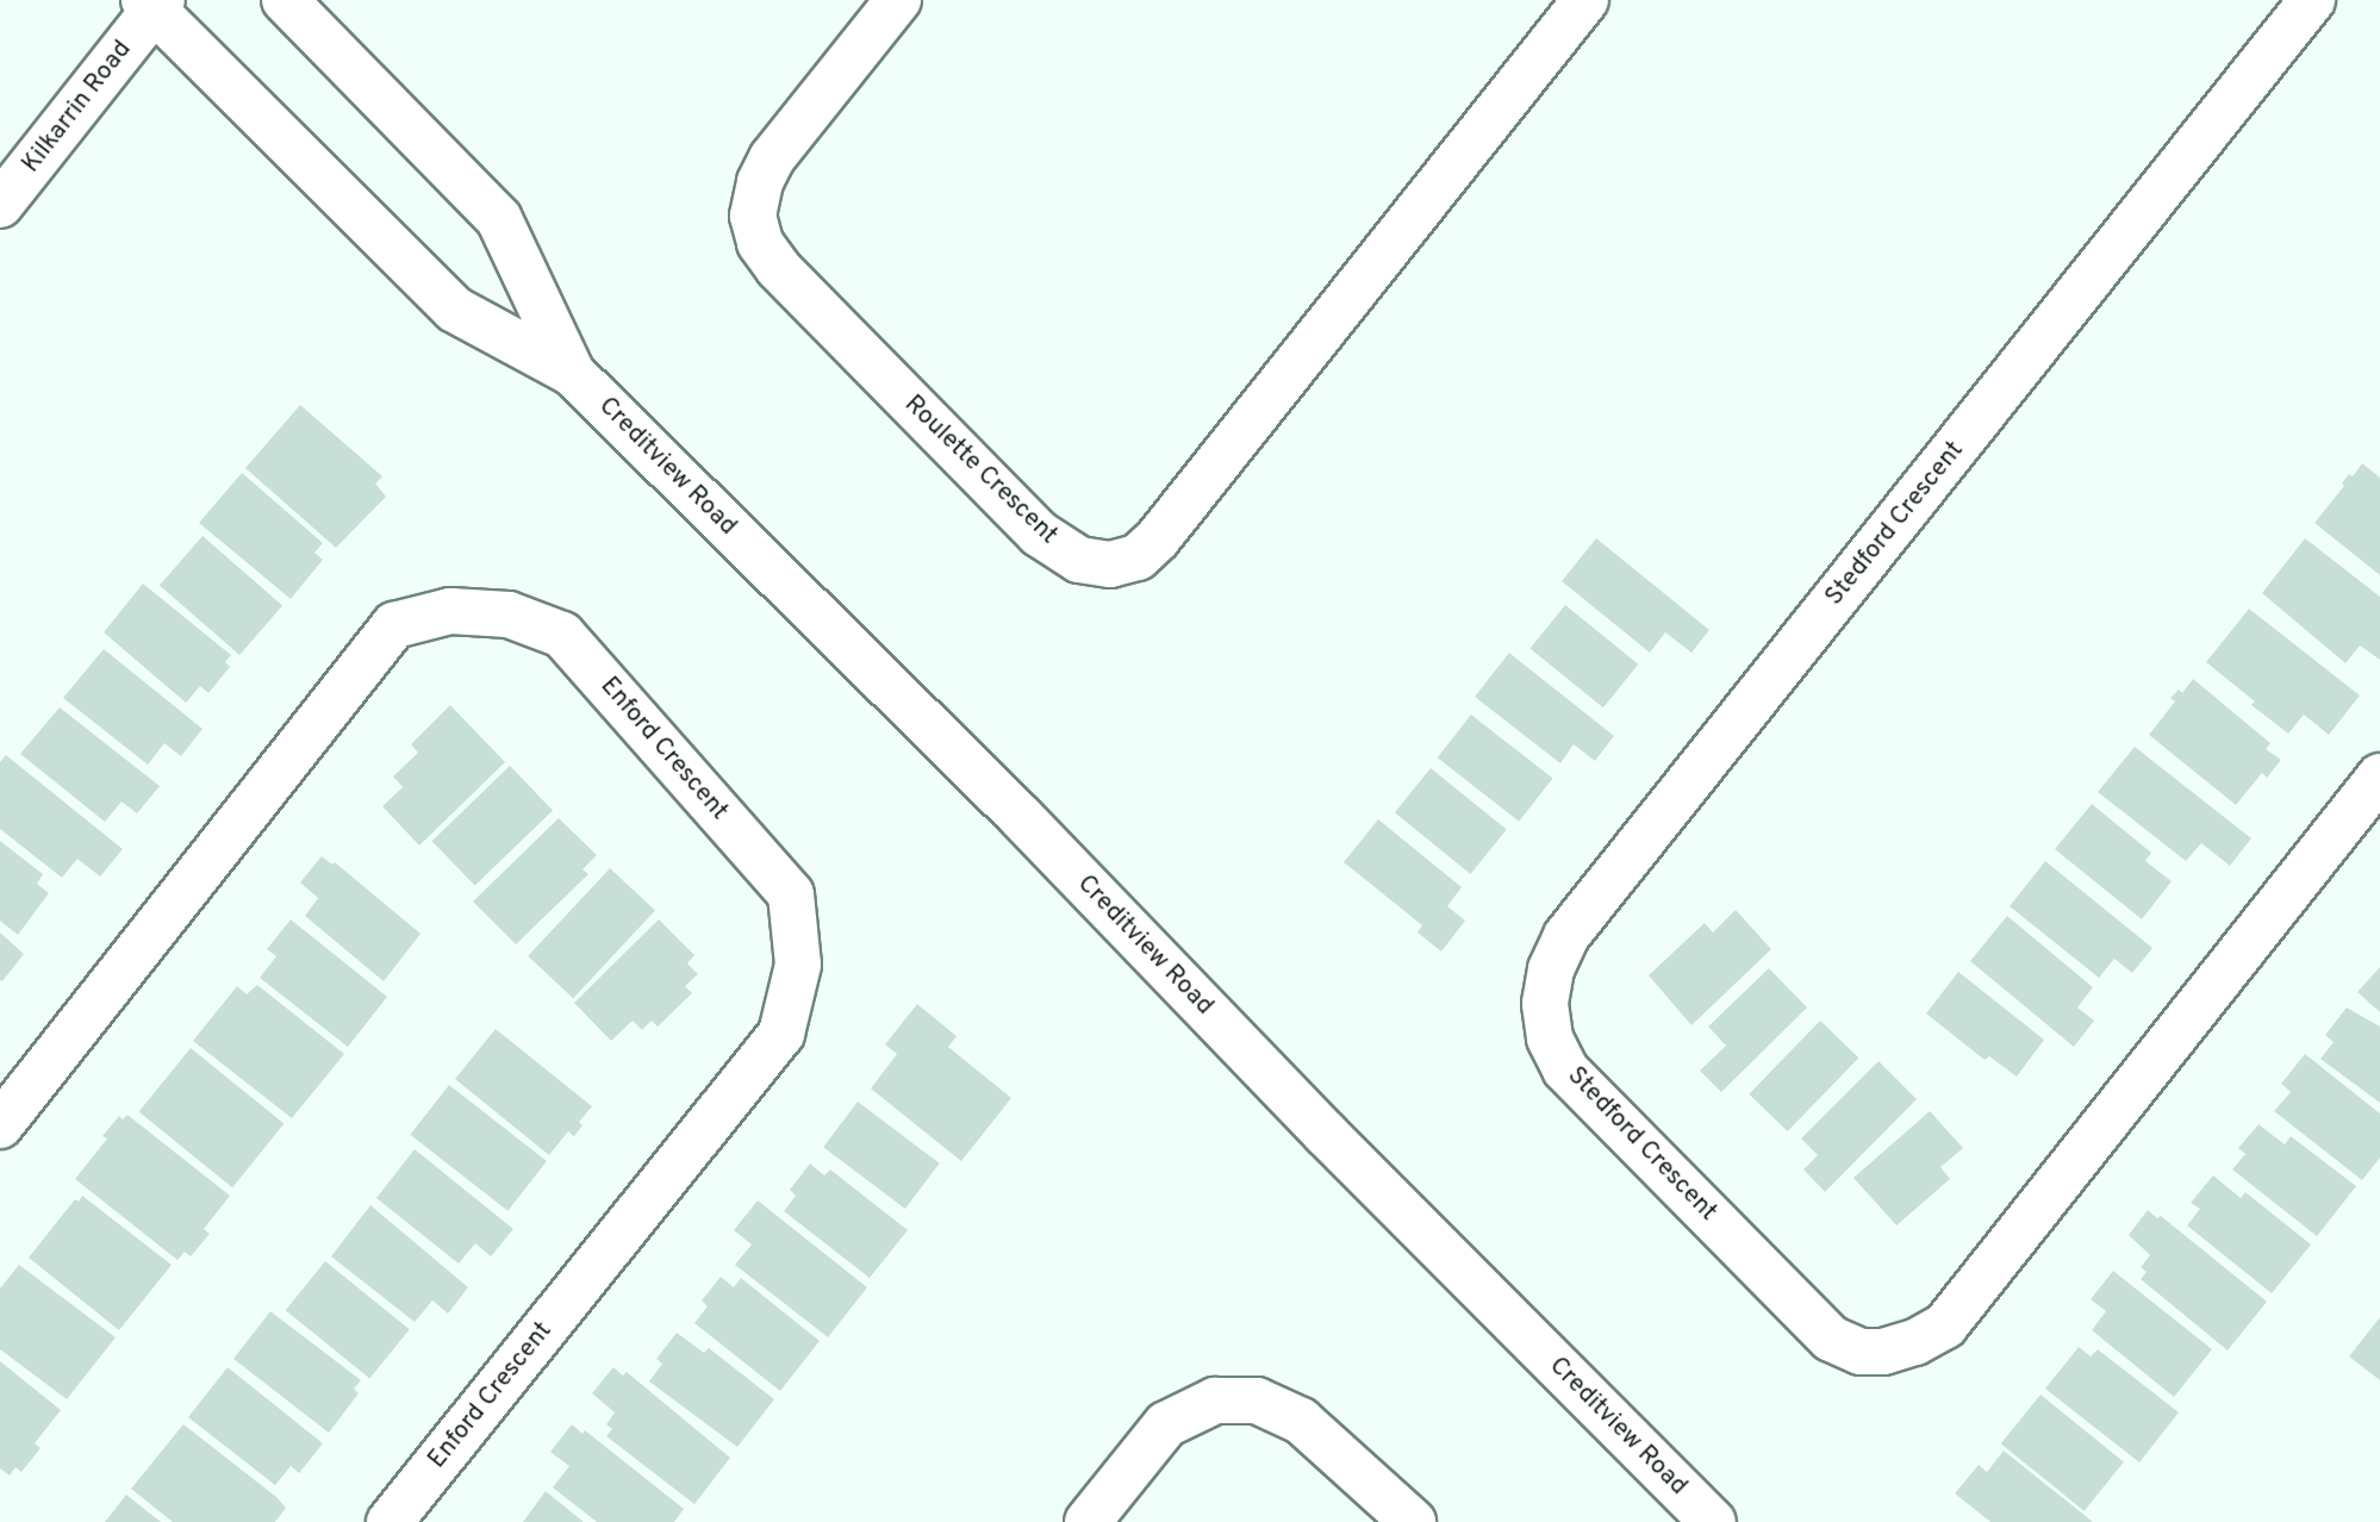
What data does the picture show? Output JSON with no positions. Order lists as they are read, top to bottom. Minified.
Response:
{"streets":{"street":["Kilkarrin Road","Creditview Road","Roulette Crescent","Stedford Crescent","Enford Crescent"]},"crossings":[["Kilkarrin Road","Creditview Road"]]}
